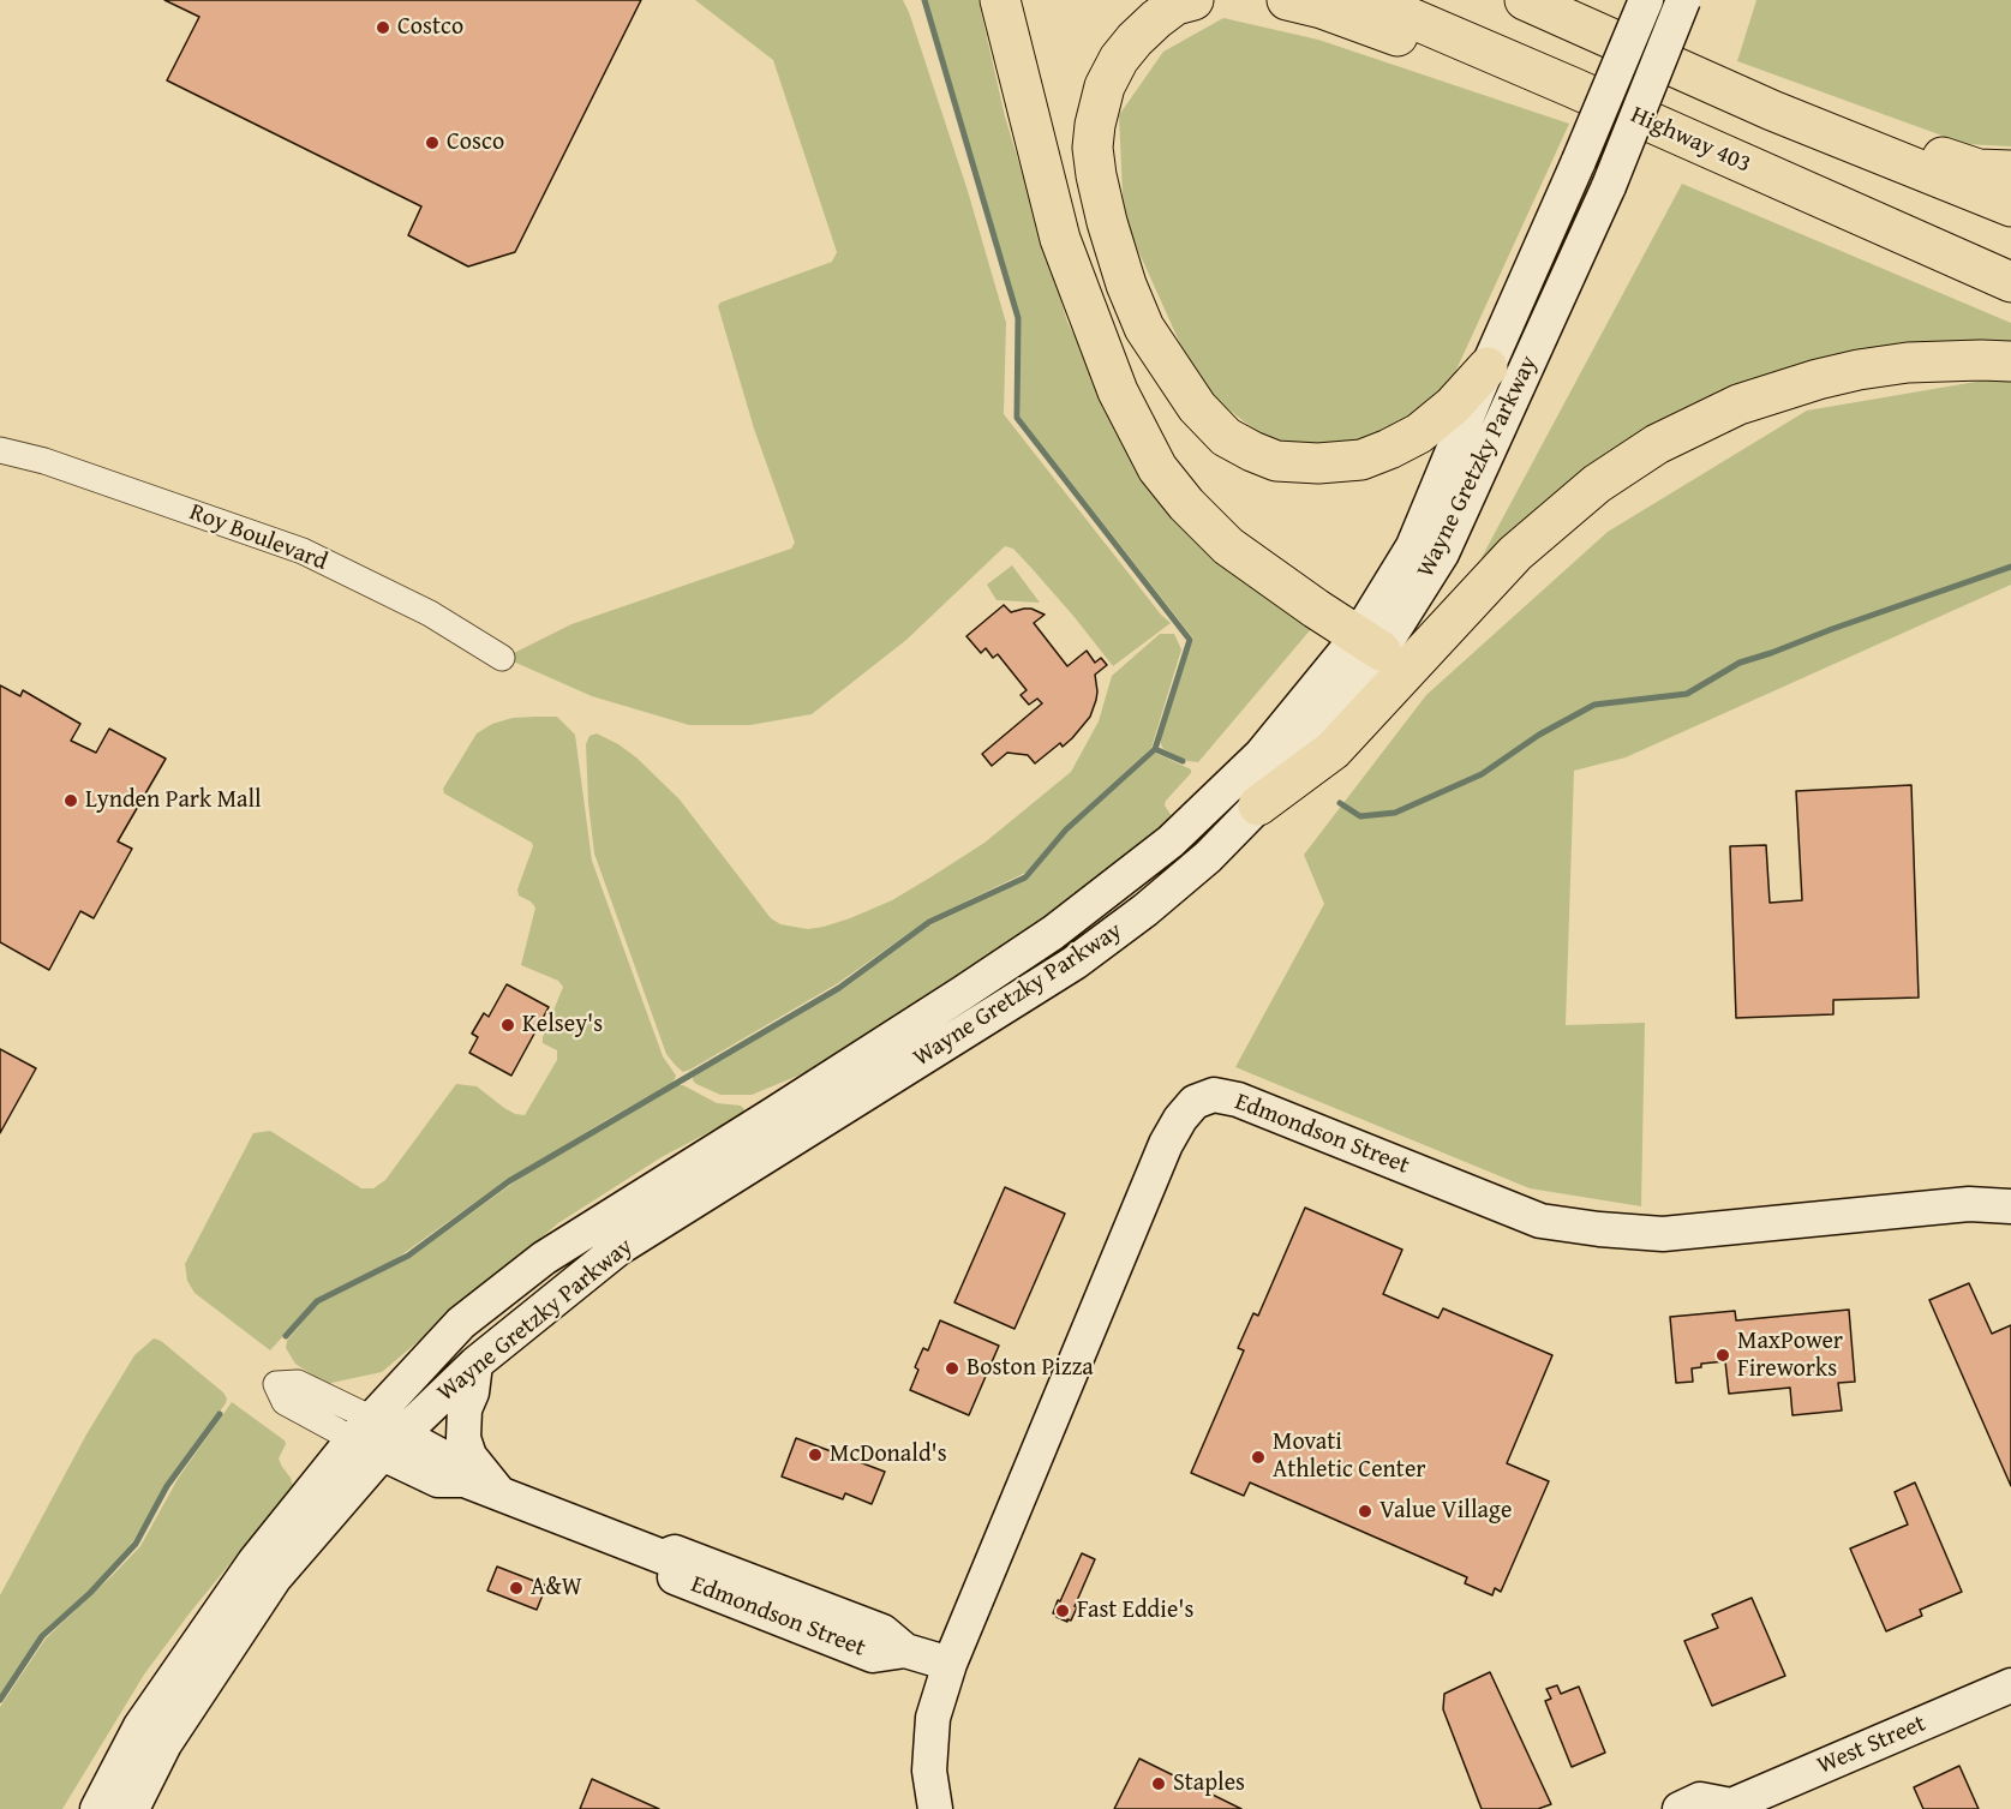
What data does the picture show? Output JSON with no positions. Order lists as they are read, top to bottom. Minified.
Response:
{"streets":{"highway":["Highway 403"],"main road":["Wayne Gretzky Parkway","Edmondson Street","West Street"],"street":["Roy Boulevard"]},"crossings":[["Wayne Gretzky Parkway","Edmondson Street"]],"places":["Costco","Cosco","Lynden Park Mall","Kelsey's","MaxPower Fireworks","Boston Pizza","McDonald's","Movati Athletic Center","Value Village","A&W","Fast Eddie's","Staples"]}
